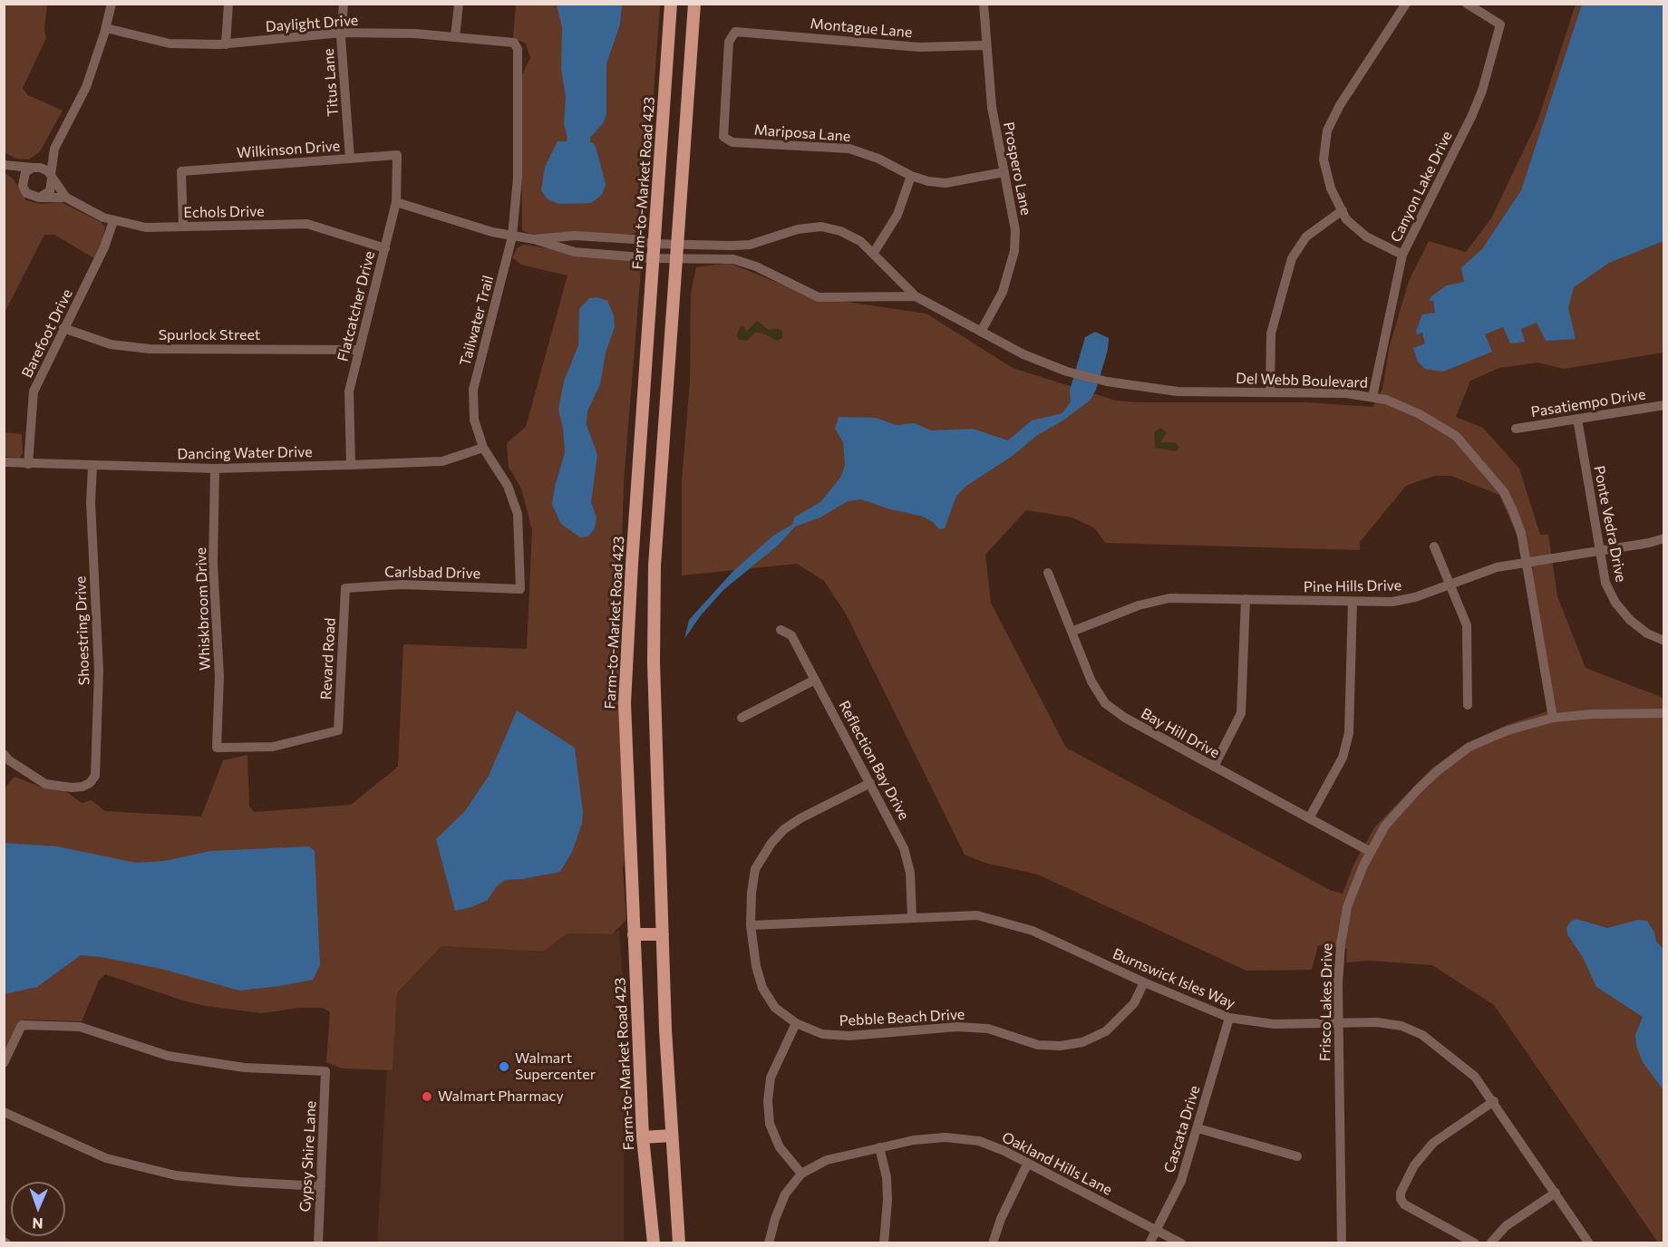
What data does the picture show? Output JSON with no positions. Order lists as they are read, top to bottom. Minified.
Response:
{"streets":{"main road":["Farm-to-Market Road 423"],"street":["Daylight Drive","Montague Lane","Titus Lane","Mariposa Lane","Wilkinson Drive","Prospero Lane","Canyon Lake Drive","Echols Drive","Flatcatcher Drive","Tailwater Trail","Barefoot Drive","Spurlock Street","Del Webb Boulevard","Pasatiempo Drive","Dancing Water Drive","Ponte Vedra Drive","Carlsbad Drive","Pine Hills Drive","Whiskbroom Drive","Shoestring Drive","Revard Road","Bay Hill Drive","Reflection Bay Drive","Burnswick Isles Way","Frisco Lakes Drive","Pebble Beach Drive","Cascata Drive","Gypsy Shire Lane","Oakland Hills Lane"]},"crossings":[["Daylight Drive","Titus Lane"],["Daylight Drive","Tailwater Trail"],["Montague Lane","Mariposa Lane"],["Montague Lane","Prospero Lane"],["Titus Lane","Wilkinson Drive"],["Mariposa Lane","Prospero Lane"],["Wilkinson Drive","Echols Drive"],["Wilkinson Drive","Flatcatcher Drive"],["Prospero Lane","Del Webb Boulevard"],["Farm-to-Market Road 423","Del Webb Boulevard"],["Canyon Lake Drive","Del Webb Boulevard"],["Echols Drive","Flatcatcher Drive"],["Echols Drive","Barefoot Drive"],["Flatcatcher Drive","Spurlock Street"],["Flatcatcher Drive","Del Webb Boulevard"],["Flatcatcher Drive","Dancing Water Drive"],["Tailwater Trail","Del Webb Boulevard"],["Tailwater Trail","Dancing Water Drive"],["Tailwater Trail","Carlsbad Drive"],["Barefoot Drive","Spurlock Street"],["Barefoot Drive","Dancing Water Drive"],["Del Webb Boulevard","Pine Hills Drive"],["Del Webb Boulevard","Frisco Lakes Drive"],["Pasatiempo Drive","Ponte Vedra Drive"],["Dancing Water Drive","Whiskbroom Drive"],["Dancing Water Drive","Shoestring Drive"],["Ponte Vedra Drive","Pine Hills Drive"],["Carlsbad Drive","Revard Road"],["Pine Hills Drive","Bay Hill Drive"],["Whiskbroom Drive","Revard Road"],["Bay Hill Drive","Frisco Lakes Drive"],["Reflection Bay Drive","Burnswick Isles Way"],["Reflection Bay Drive","Pebble Beach Drive"],["Burnswick Isles Way","Frisco Lakes Drive"],["Burnswick Isles Way","Pebble Beach Drive"],["Burnswick Isles Way","Cascata Drive"],["Cascata Drive","Oakland Hills Lane"]],"places":["Walmart Supercenter","Walmart Pharmacy"],"north":"bottom"}
